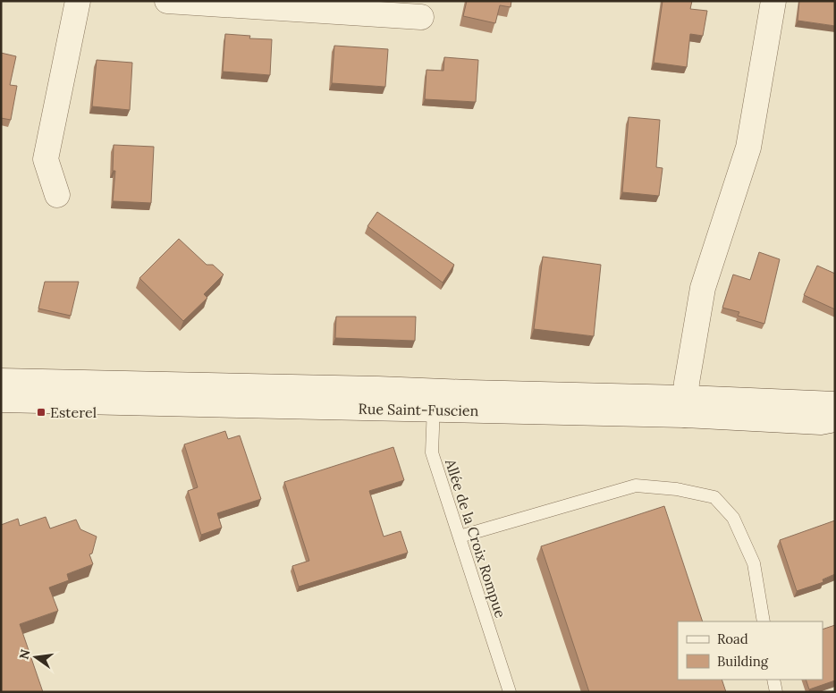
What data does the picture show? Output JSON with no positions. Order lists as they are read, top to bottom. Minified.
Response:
{"streets":{"main road":["Rue Saint-Fuscien"],"lane":["Allée de la Croix Rompue"]},"crossings":[["Rue Saint-Fuscien","Allée de la Croix Rompue"]],"places":{"transit":["Esterel"]},"legend":["Road","Building"],"north":"left"}
